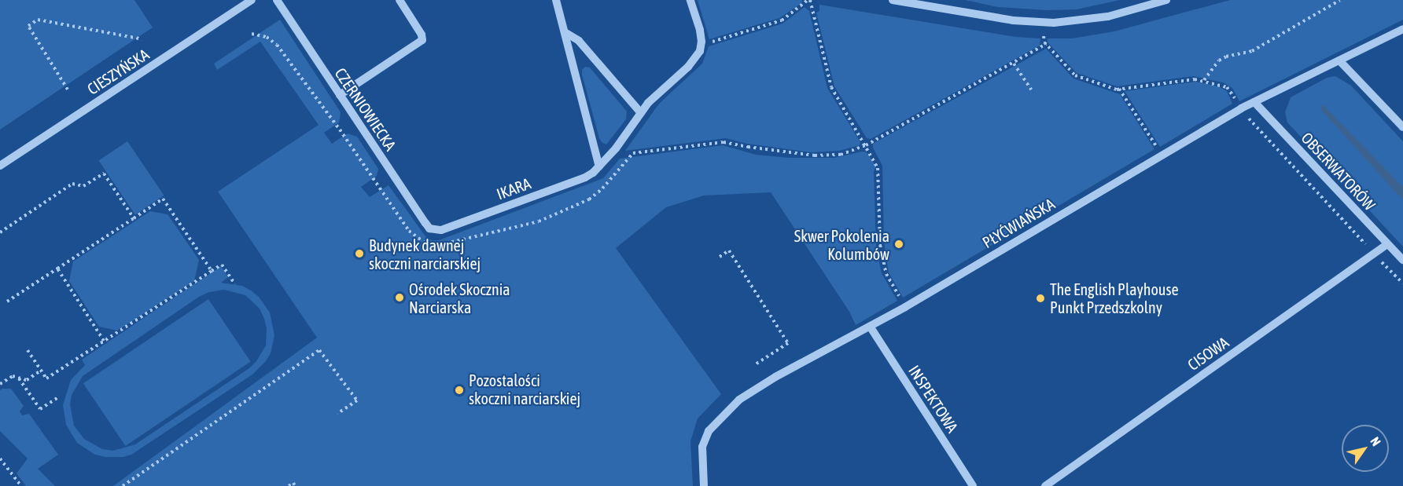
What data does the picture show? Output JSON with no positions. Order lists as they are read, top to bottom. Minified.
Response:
{"streets":{"street":["CIESZYŃSKA","CZERNIOWIECKA","OBSERWATORÓW","IKARA","PŁYĆWIAŃSKA","CISOWA","INSPEKTOWA"]},"crossings":[["CZERNIOWIECKA","IKARA"],["OBSERWATORÓW","PŁYĆWIAŃSKA"],["OBSERWATORÓW","CISOWA"],["PŁYĆWIAŃSKA","INSPEKTOWA"]],"places":["Skwer Pokolenia Kolumbów","Budynek dawnej skoczni narciarskiej","Ośrodek Skocznia Narciarska","The English Playhouse Punkt Przedszkolny","Pozostalości skoczni narciarskiej"],"north":"top right"}
